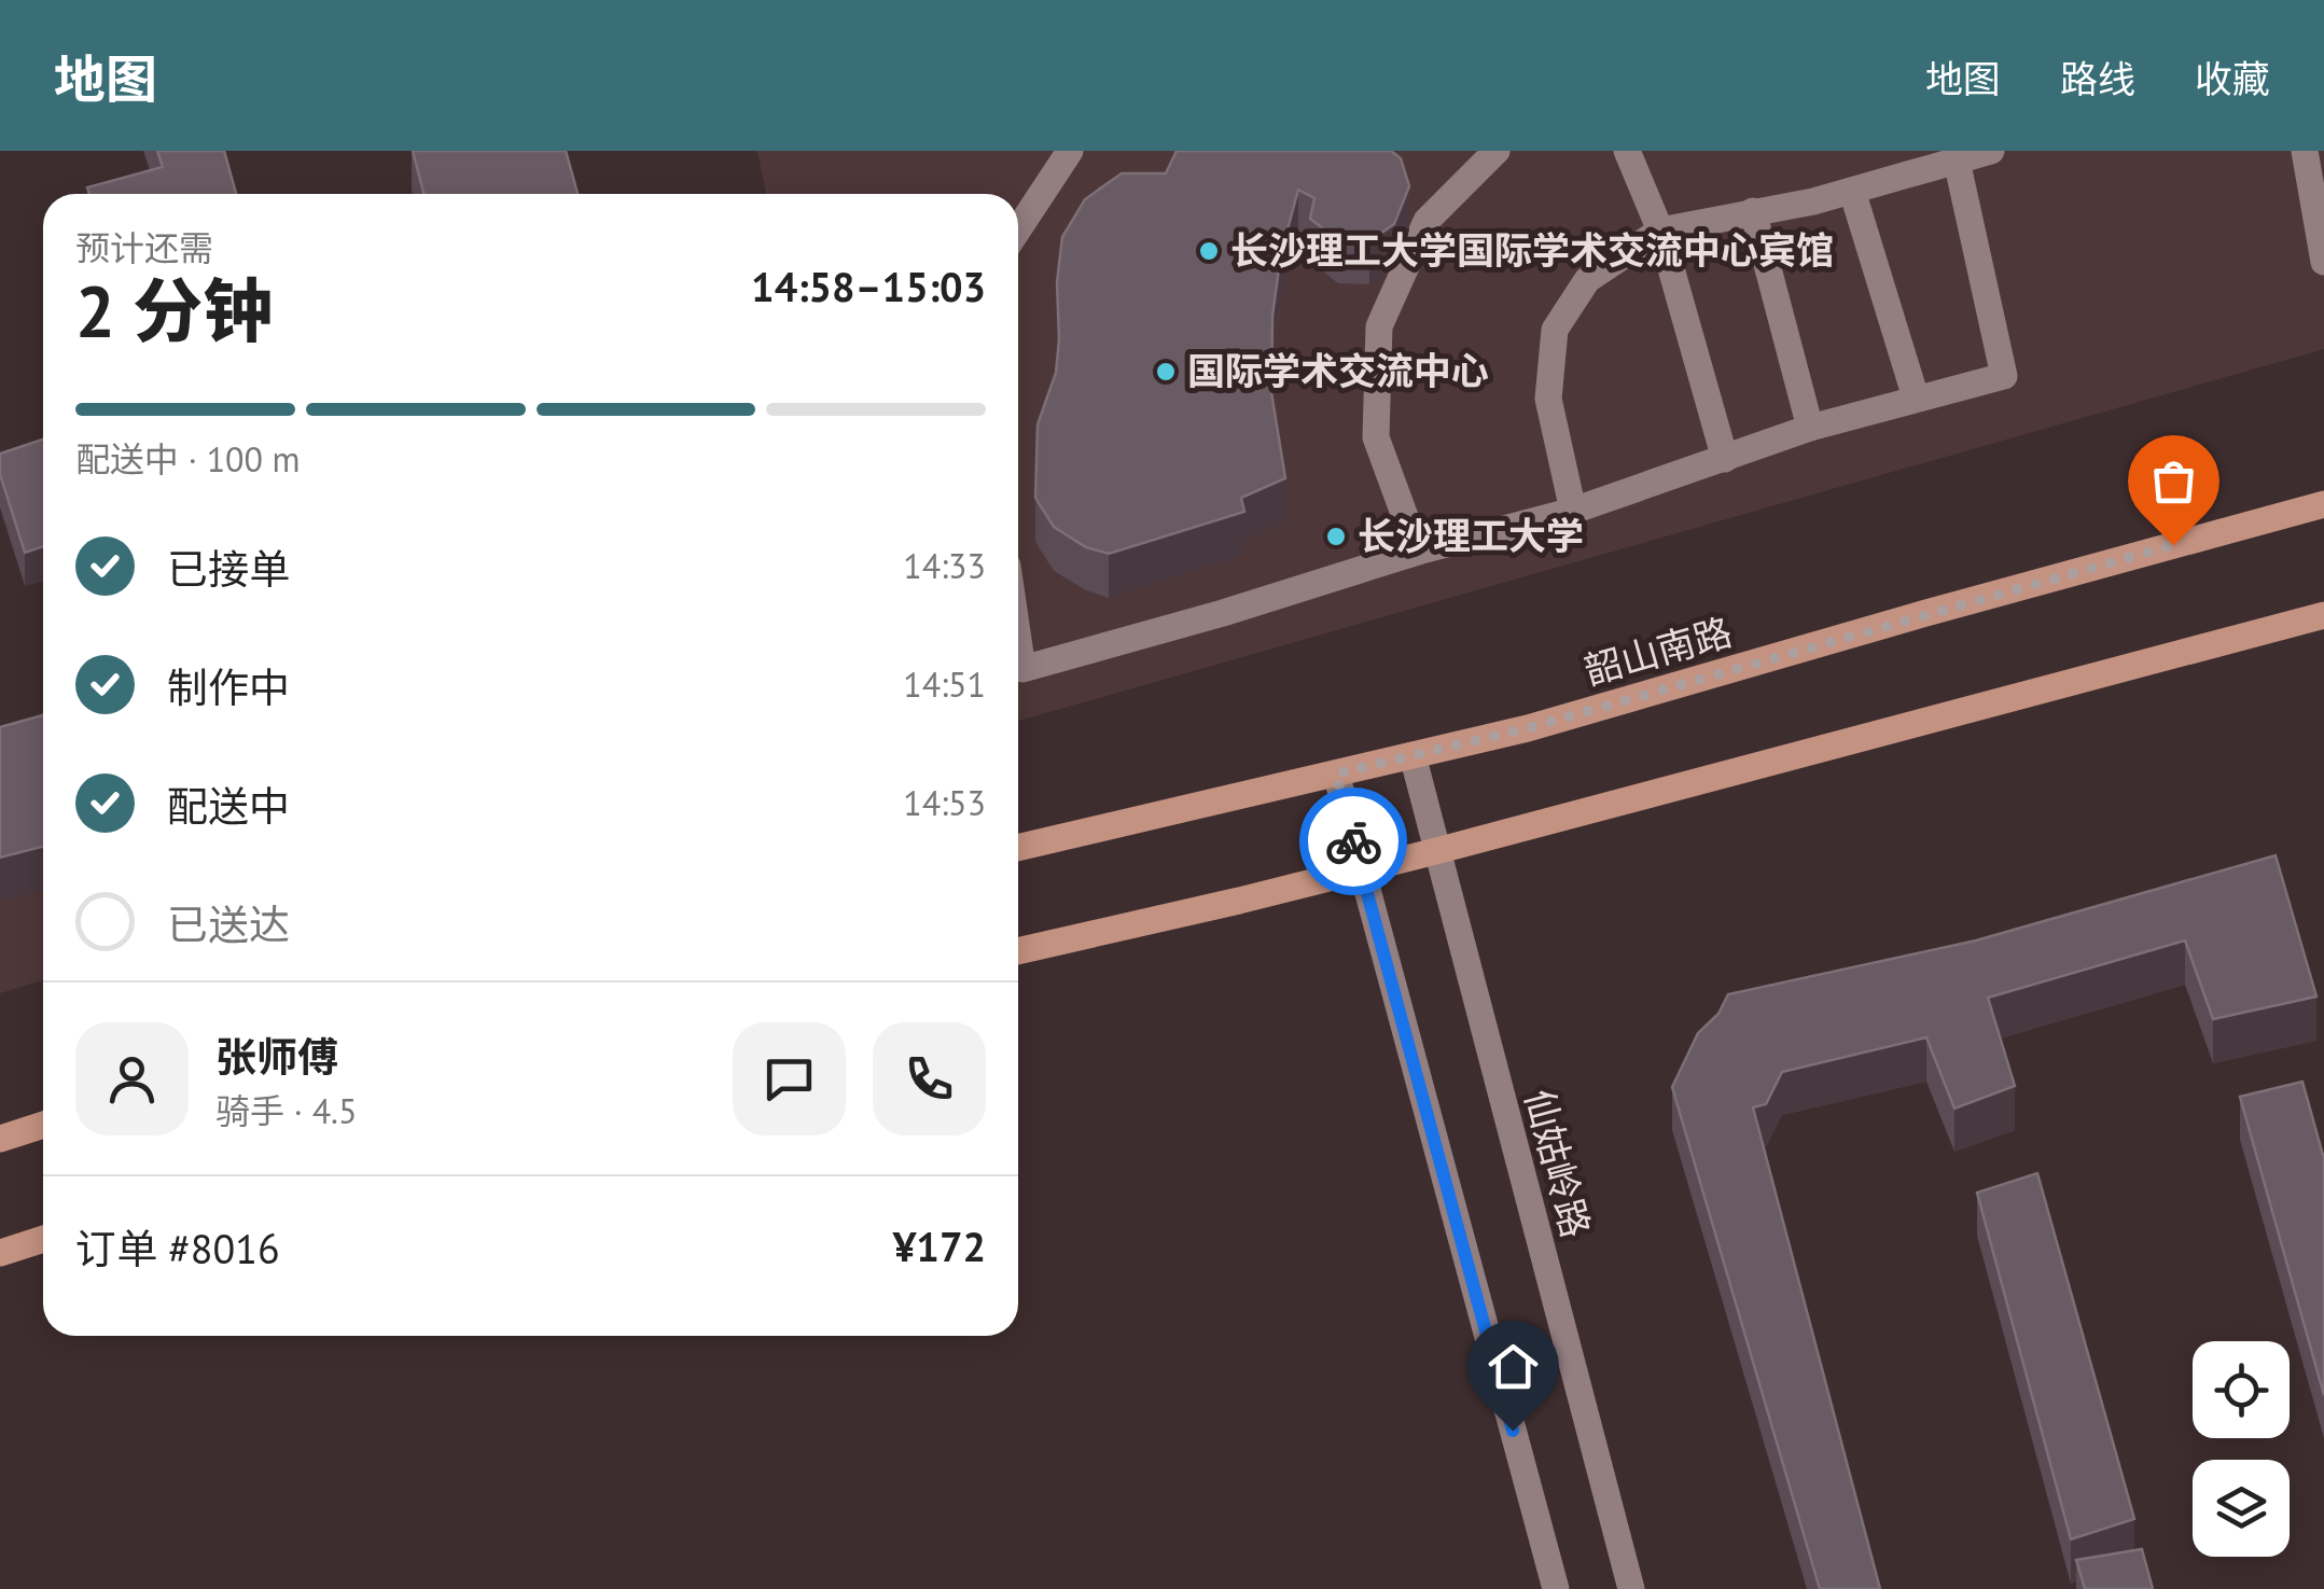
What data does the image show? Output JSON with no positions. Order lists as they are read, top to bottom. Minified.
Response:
{"streets":{"main road":["韶山南路"],"street":["仙姑岭路"]},"crossings":[["韶山南路","仙姑岭路"]],"places":["长沙理工大学国际学术交流中心宾馆","国际学术交流中心","长沙理工大学"],"page":{"header":"地图","nav":["地图","路线","收藏"],"heading":["2 分钟","预计还需","14:58–15:03"],"panel":["张师傅","骑手 · 4.5","订单 #8016","¥172"],"bar":"配送中 · 100 m","list":[["已接单","14:33"],["制作中","14:51"],["配送中","14:53"],"已送达"]}}
